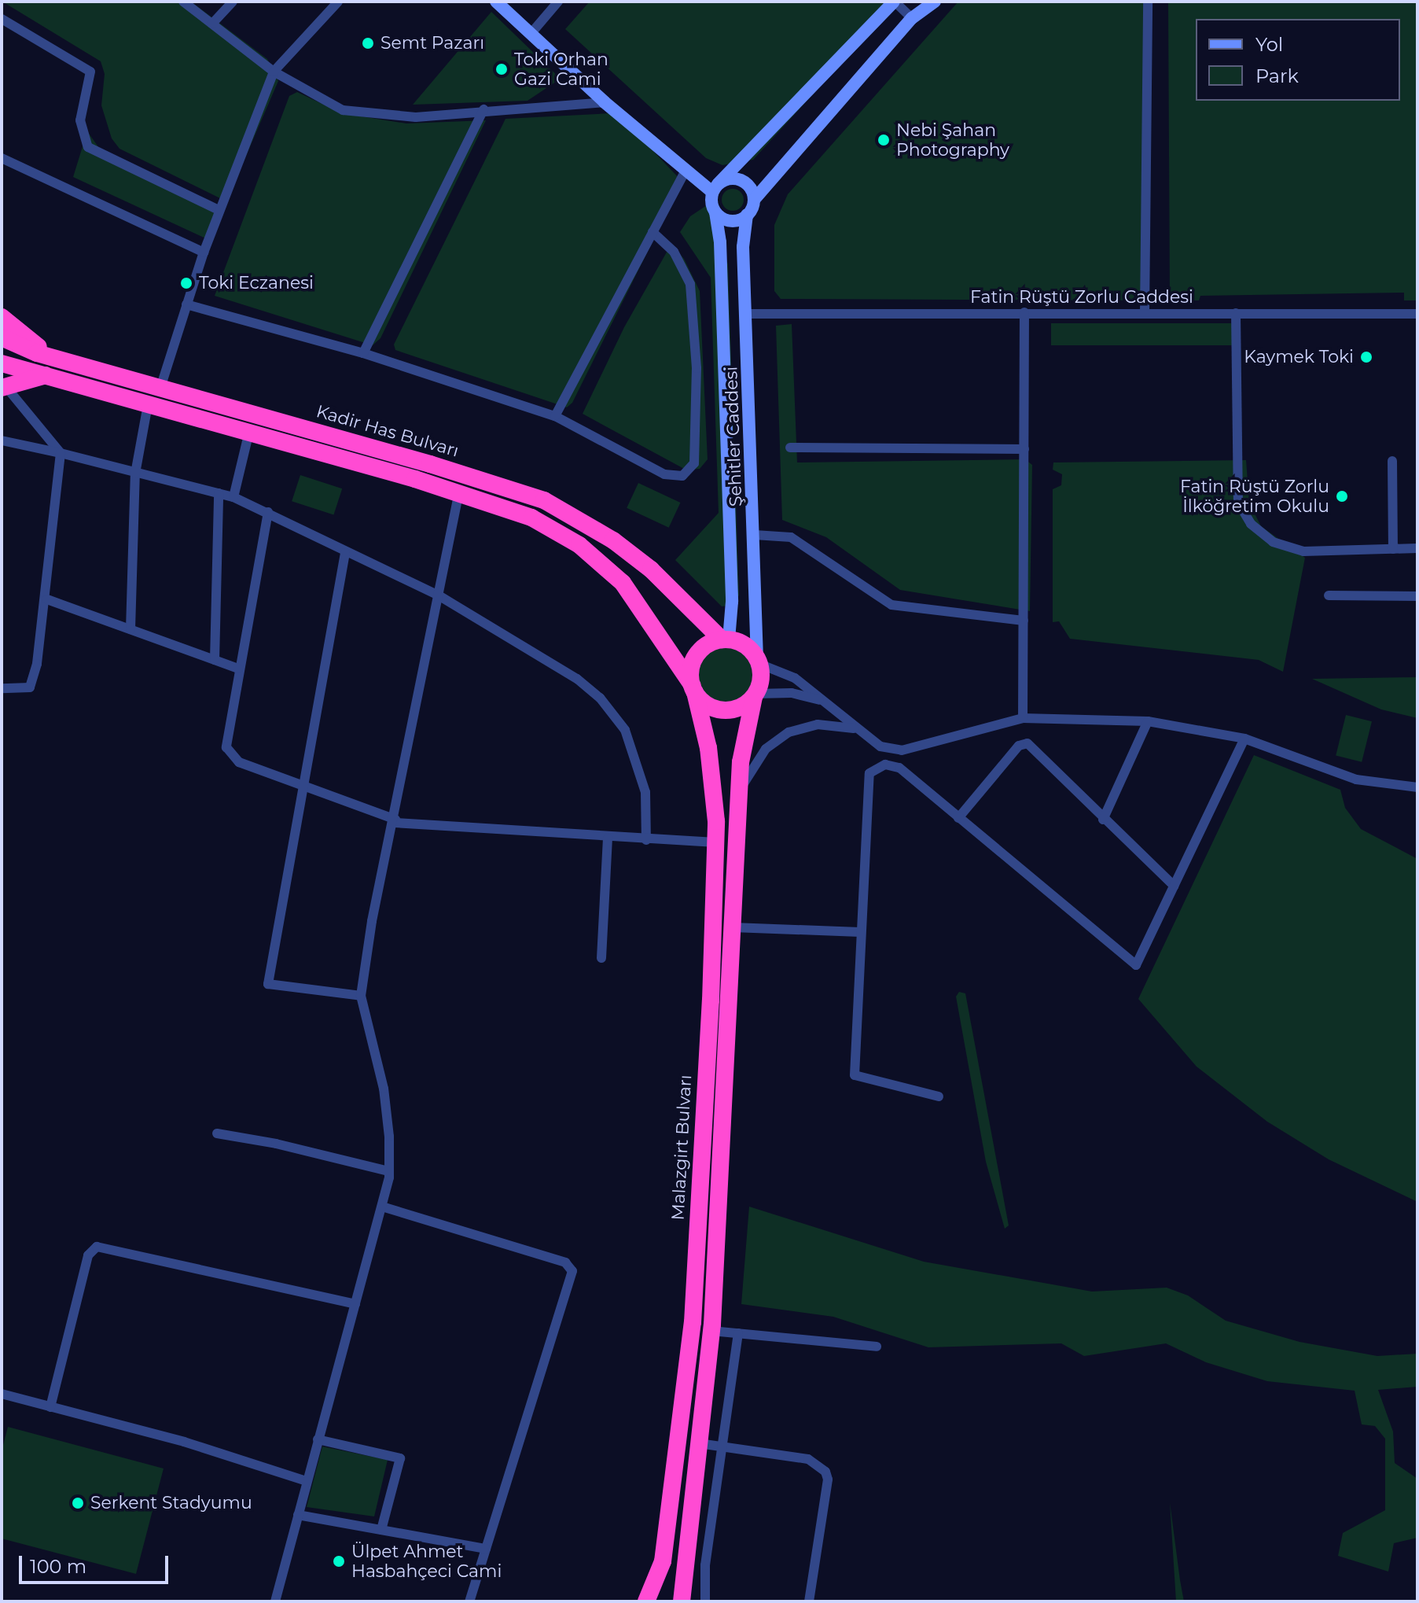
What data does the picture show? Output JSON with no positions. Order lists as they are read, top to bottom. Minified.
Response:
{"streets":{"highway":["Kadir Has Bulvarı","Malazgirt Bulvarı"],"street":["Fatin Rüştü Zorlu Caddesi","Şehitler Caddesi"]},"crossings":[["Fatin Rüştü Zorlu Caddesi","Şehitler Caddesi"],["Kadir Has Bulvarı","Şehitler Caddesi"],["Kadir Has Bulvarı","Malazgirt Bulvarı"],["Şehitler Caddesi","Malazgirt Bulvarı"]],"places":["Semt Pazarı","Toki Orhan Gazi Cami","Nebi Şahan Photography","Toki Eczanesi","Kaymek Toki","Fatin Rüştü Zorlu İlköğretim Okulu","Serkent Stadyumu","Ülpet Ahmet Hasbahçeci Cami"],"legend":["Yol","Park"],"scale_bar":"100 m"}
